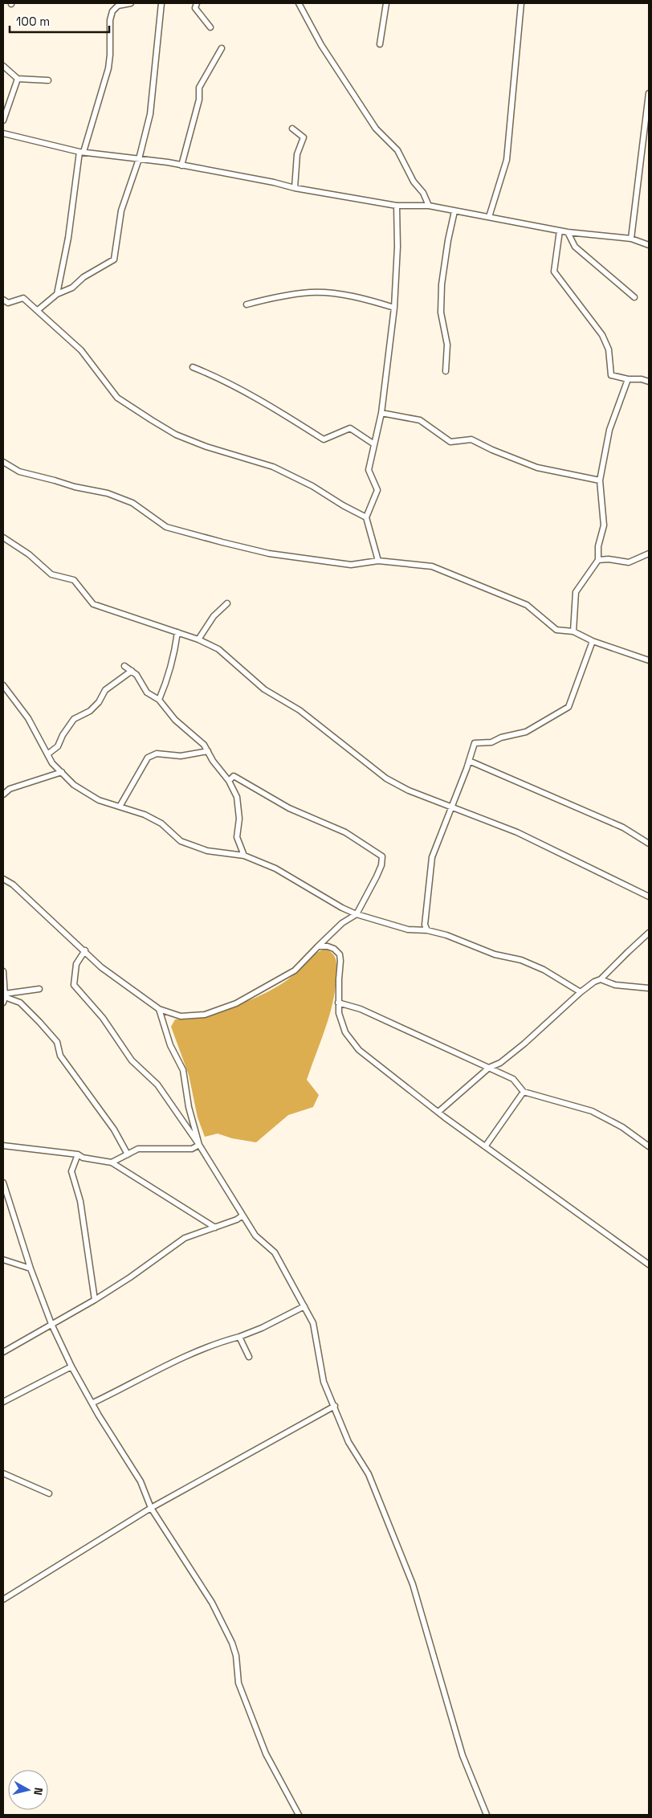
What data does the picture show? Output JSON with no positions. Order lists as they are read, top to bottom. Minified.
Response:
{"scale_bar":"100 m","north":"right"}
